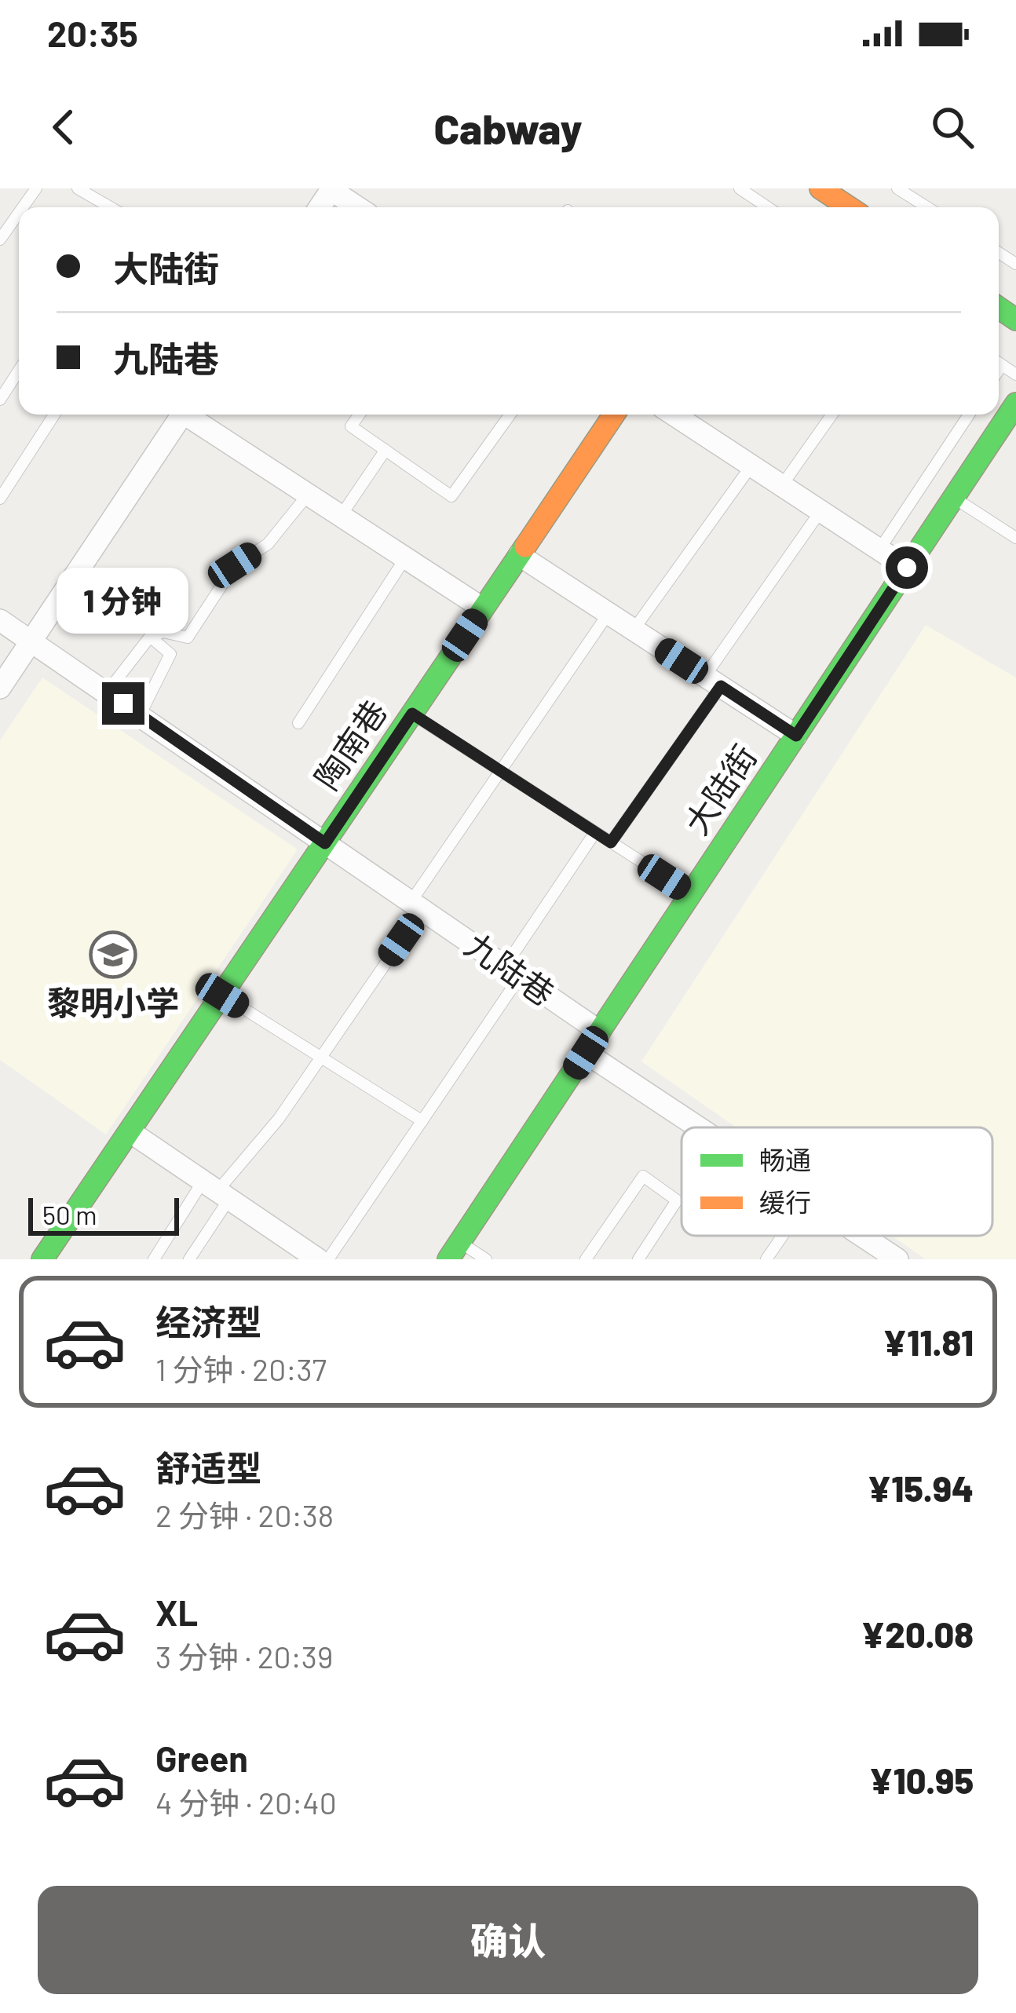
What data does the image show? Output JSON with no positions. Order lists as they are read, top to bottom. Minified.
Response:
{"streets":{"street":["陶南巷","大陆街","九陆巷"]},"crossings":[["陶南巷","九陆巷"],["大陆街","九陆巷"]],"places":{"school or university":["黎明小学"]},"legend":["畅通","缓行"],"scale_bar":"50 m","page":{"status":"20:35","header":"Cabway","banner":["大陆街","九陆巷"],"bubble":"1 分钟","scale":"50 m","list":[{"name":"经济型","note":"1 分钟 · 20:37","value":"¥11.81"},{"name":"舒适型","note":"2 分钟 · 20:38","value":"¥15.94"},{"name":"XL","note":"3 分钟 · 20:39","value":"¥20.08"},{"name":"Green","note":"4 分钟 · 20:40","value":"¥10.95"}],"buttons":"确认"}}
